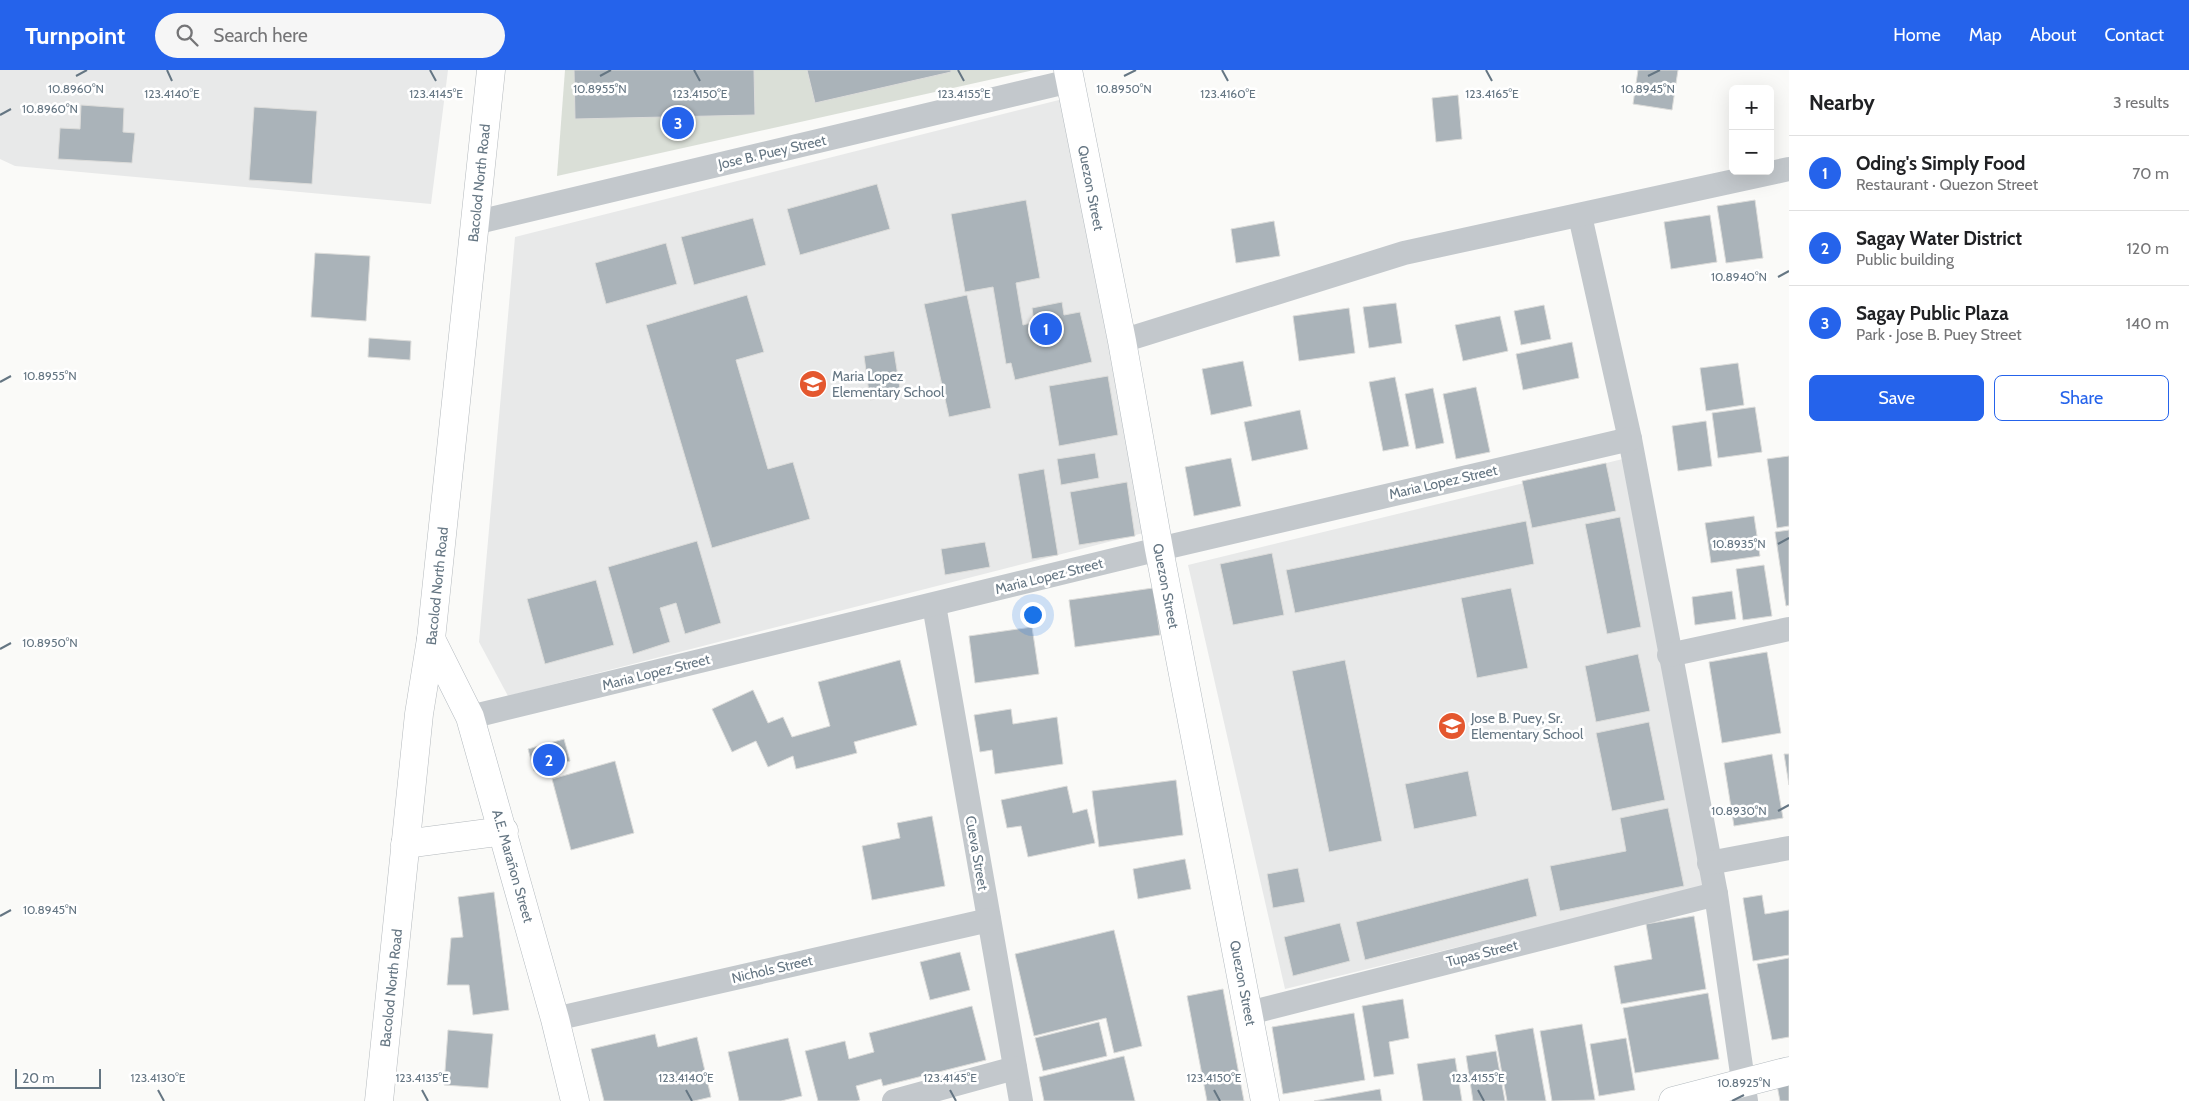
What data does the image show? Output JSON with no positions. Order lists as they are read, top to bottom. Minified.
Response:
{"streets":{"main road":["Bacolod North Road","Quezon Street","A.E. Marañon Street"],"street":["Jose B. Puey Street","Maria Lopez Street","Cueva Street","Tupas Street","Nichols Street"]},"crossings":[["Jose B. Puey Street","Bacolod North Road"],["Jose B. Puey Street","Quezon Street"],["Bacolod North Road","A.E. Marañon Street"],["Quezon Street","Maria Lopez Street"],["Quezon Street","Tupas Street"],["Maria Lopez Street","Cueva Street"],["Maria Lopez Street","A.E. Marañon Street"],["Cueva Street","Nichols Street"],["A.E. Marañon Street","Nichols Street"]],"places":{"school or university":["Maria Lopez Elementary School","Jose B. Puey, Sr. Elementary School"]},"scale_bar":"20 m","page":{"header":"Turnpoint","search":"Search here","nav":["Home","Map","About","Contact"],"heading":["Nearby","3 results"],"map_buttons":["+","−"],"pins":["3","1","2"],"list":[{"mark":"1","name":"Oding's Simply Food","note":"Restaurant · Quezon Street","value":"70 m"},{"mark":"2","name":"Sagay Water District","note":"Public building","value":"120 m"},{"mark":"3","name":"Sagay Public Plaza","note":"Park · Jose B. Puey Street","value":"140 m"}],"buttons":["Save","Share"],"scale":"20 m"},"coordinates":["10.8960°N","10.8955°N","10.8950°N","10.8945°N","123.4140°E","123.4145°E","123.4150°E","123.4155°E","123.4160°E","123.4165°E","10.8940°N","10.8935°N","10.8930°N","123.4130°E","123.4135°E","10.8925°N"]}
